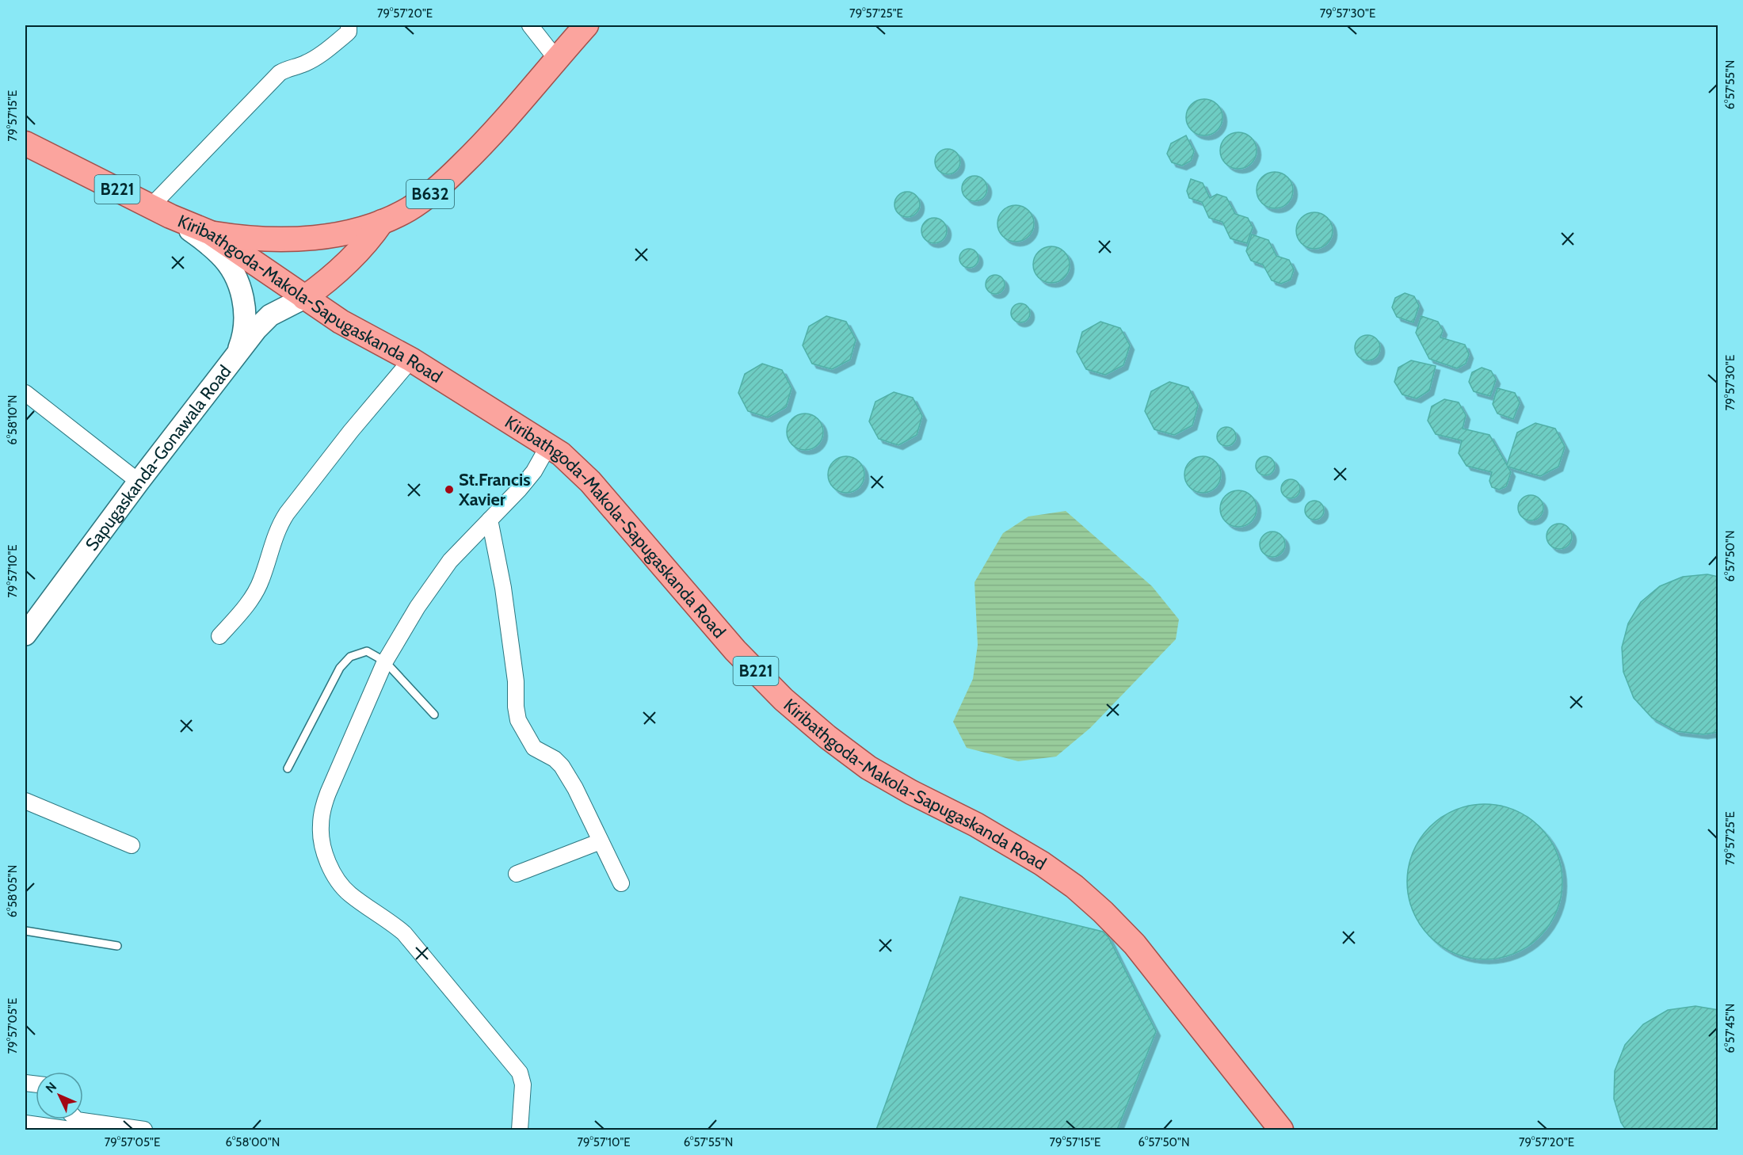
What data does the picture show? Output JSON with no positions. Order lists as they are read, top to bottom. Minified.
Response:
{"streets":{"main road":["B221","B632","Kiribathgoda-Makola-Sapugaskanda Road"],"street":["Sapugaskanda-Gonawala Road"]},"crossings":[["B632","Kiribathgoda-Makola-Sapugaskanda Road"],["Kiribathgoda-Makola-Sapugaskanda Road","Sapugaskanda-Gonawala Road"]],"places":["St.Francis Xavier"],"north":"top left","coordinates":["79°57'20\"E","79°57'25\"E","79°57'30\"E","6°57'55\"N","79°57'15\"E","6°58'10\"N","6°57'50\"N","79°57'10\"E","6°58'05\"N","79°57'05\"E","6°57'45\"N","6°58'00\"N"]}
